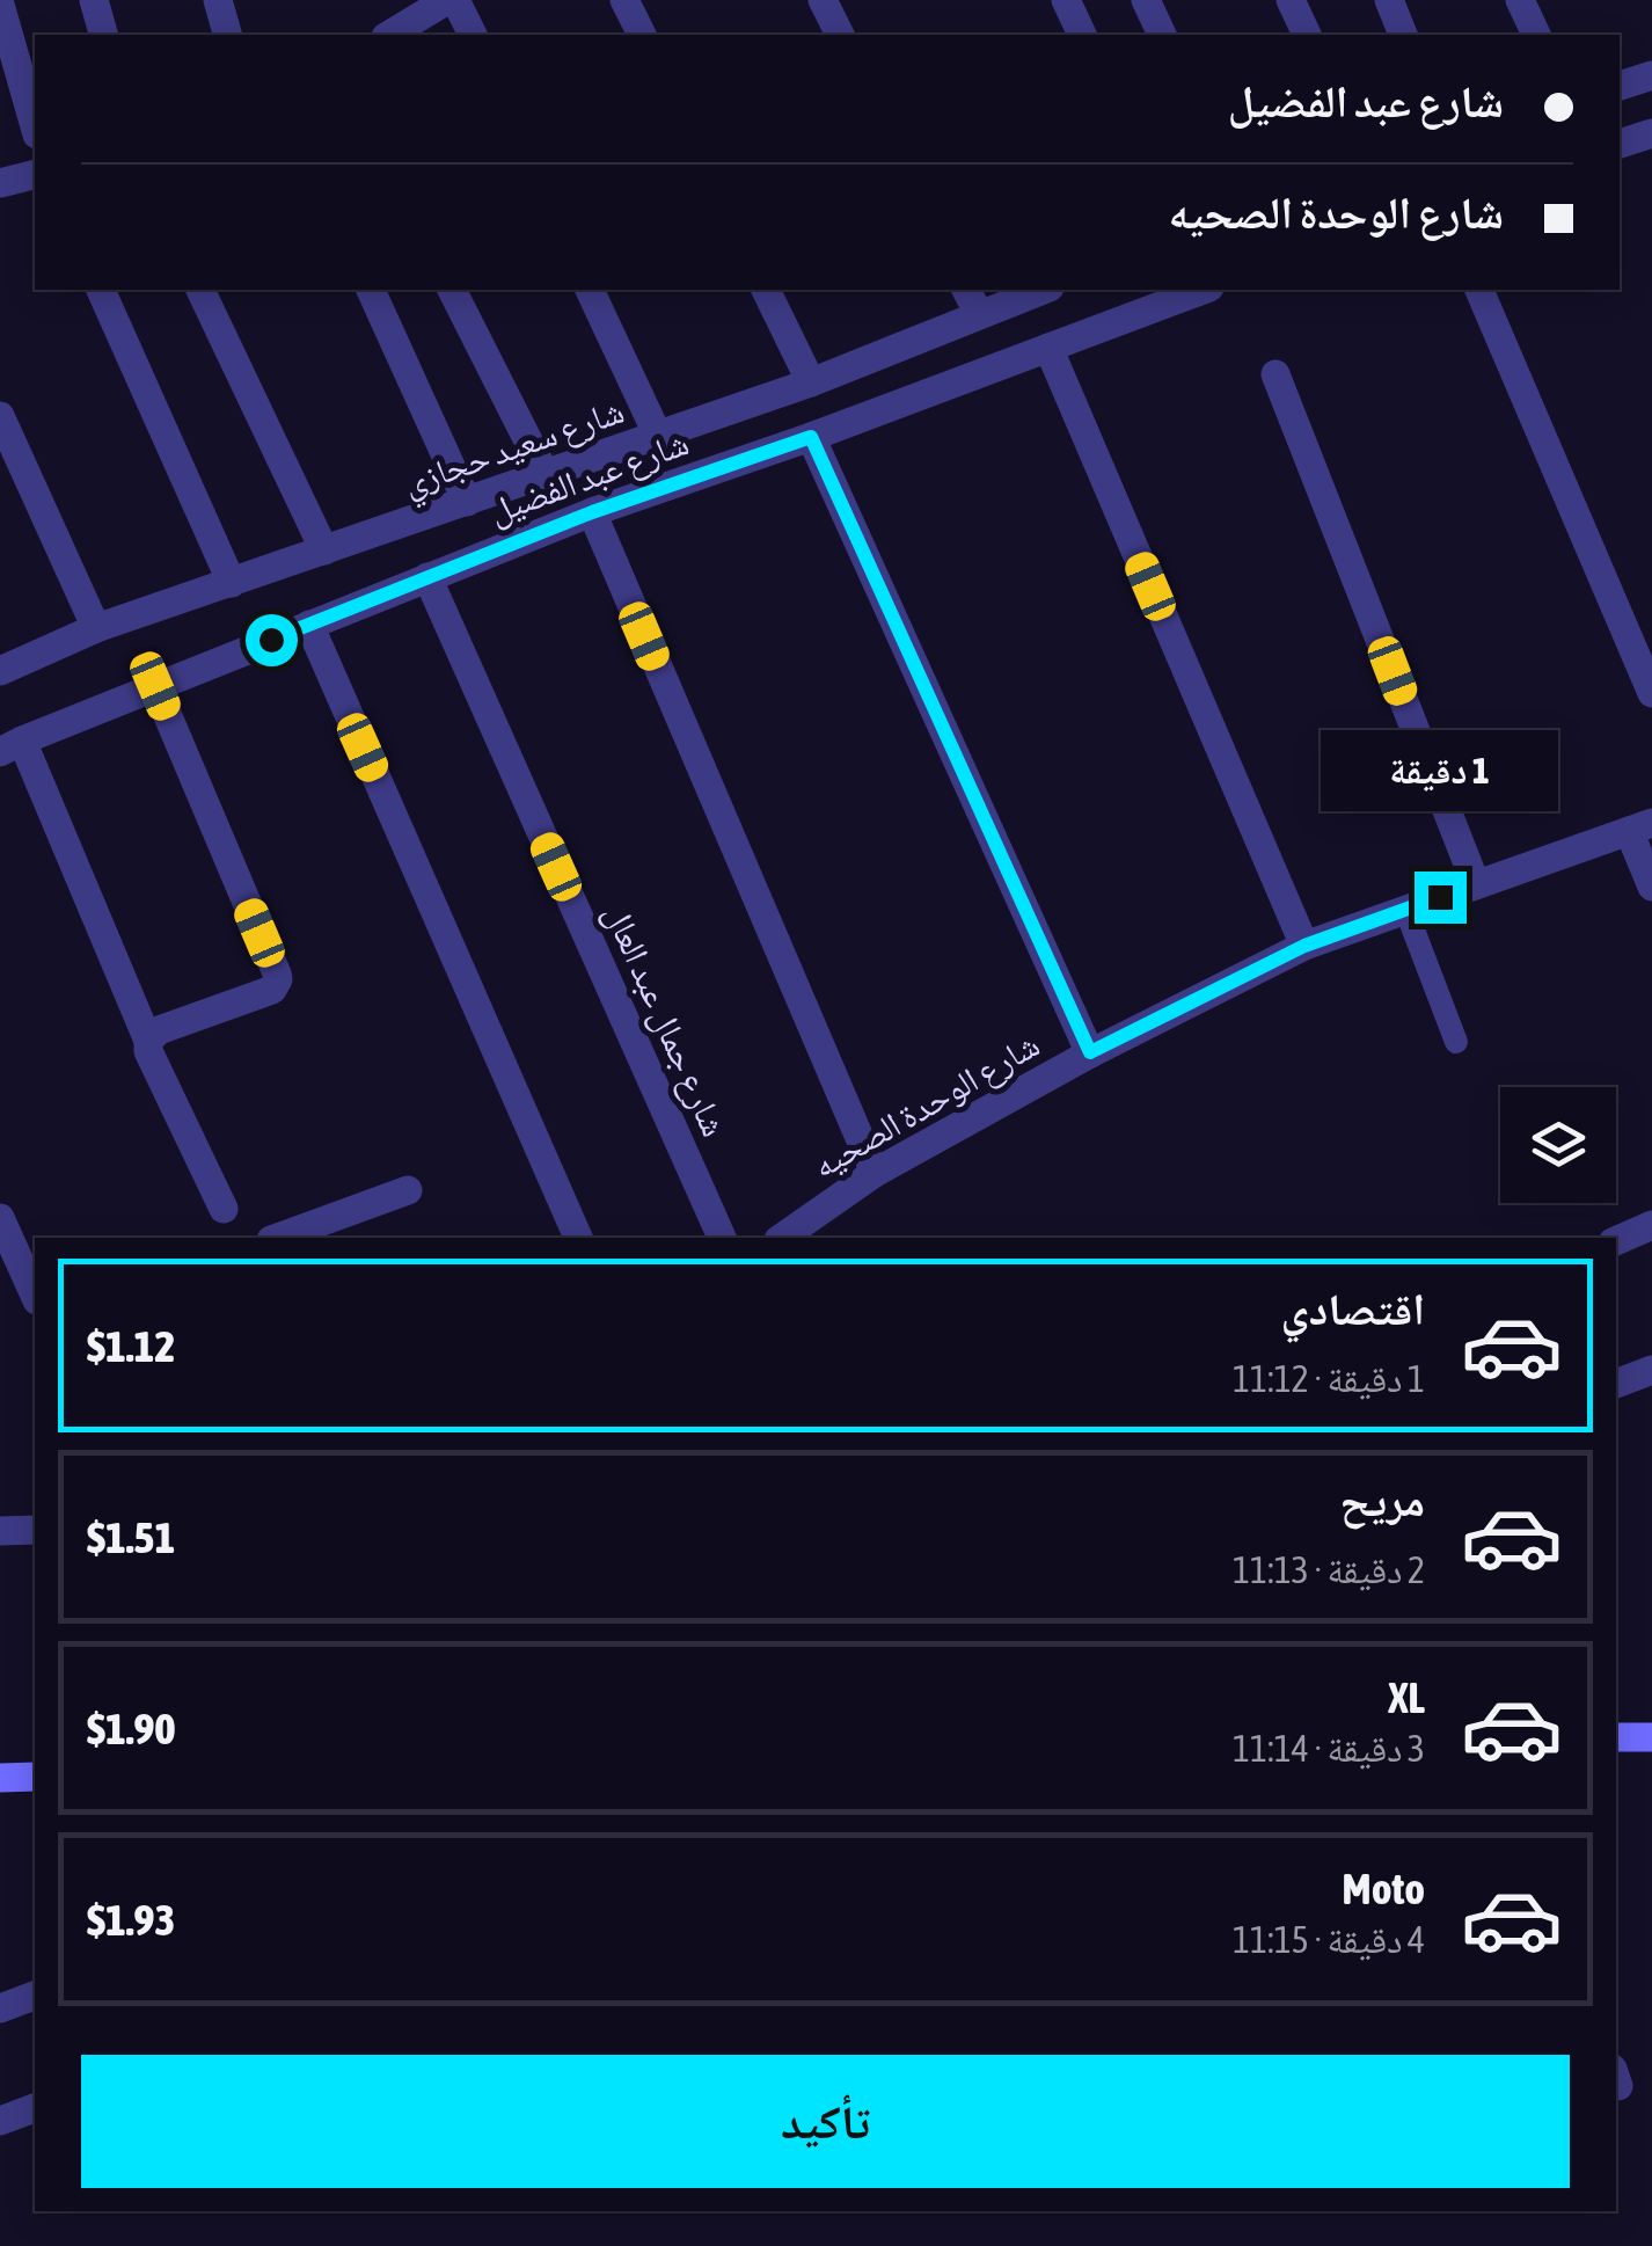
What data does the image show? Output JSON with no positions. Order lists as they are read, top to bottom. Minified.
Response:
{"streets":{"street":["شارع سعيد حجازي","شارع عبد الفضيل","شارع جمال عبد العال","شارع الوحدة الصحيه"]},"crossings":[["شارع عبد الفضيل","شارع جمال عبد العال"]],"page":{"banner":["شارع عبد الفضيل","شارع الوحدة الصحيه"],"bubble":"1 دقيقة","list":[{"name":"اقتصادي","note":"1 دقيقة · 11:12","value":"$1.12"},{"name":"مريح","note":"2 دقيقة · 11:13","value":"$1.51"},{"name":"XL","note":"3 دقيقة · 11:14","value":"$1.90"},{"name":"Moto","note":"4 دقيقة · 11:15","value":"$1.93"}],"buttons":"تأكيد"}}
